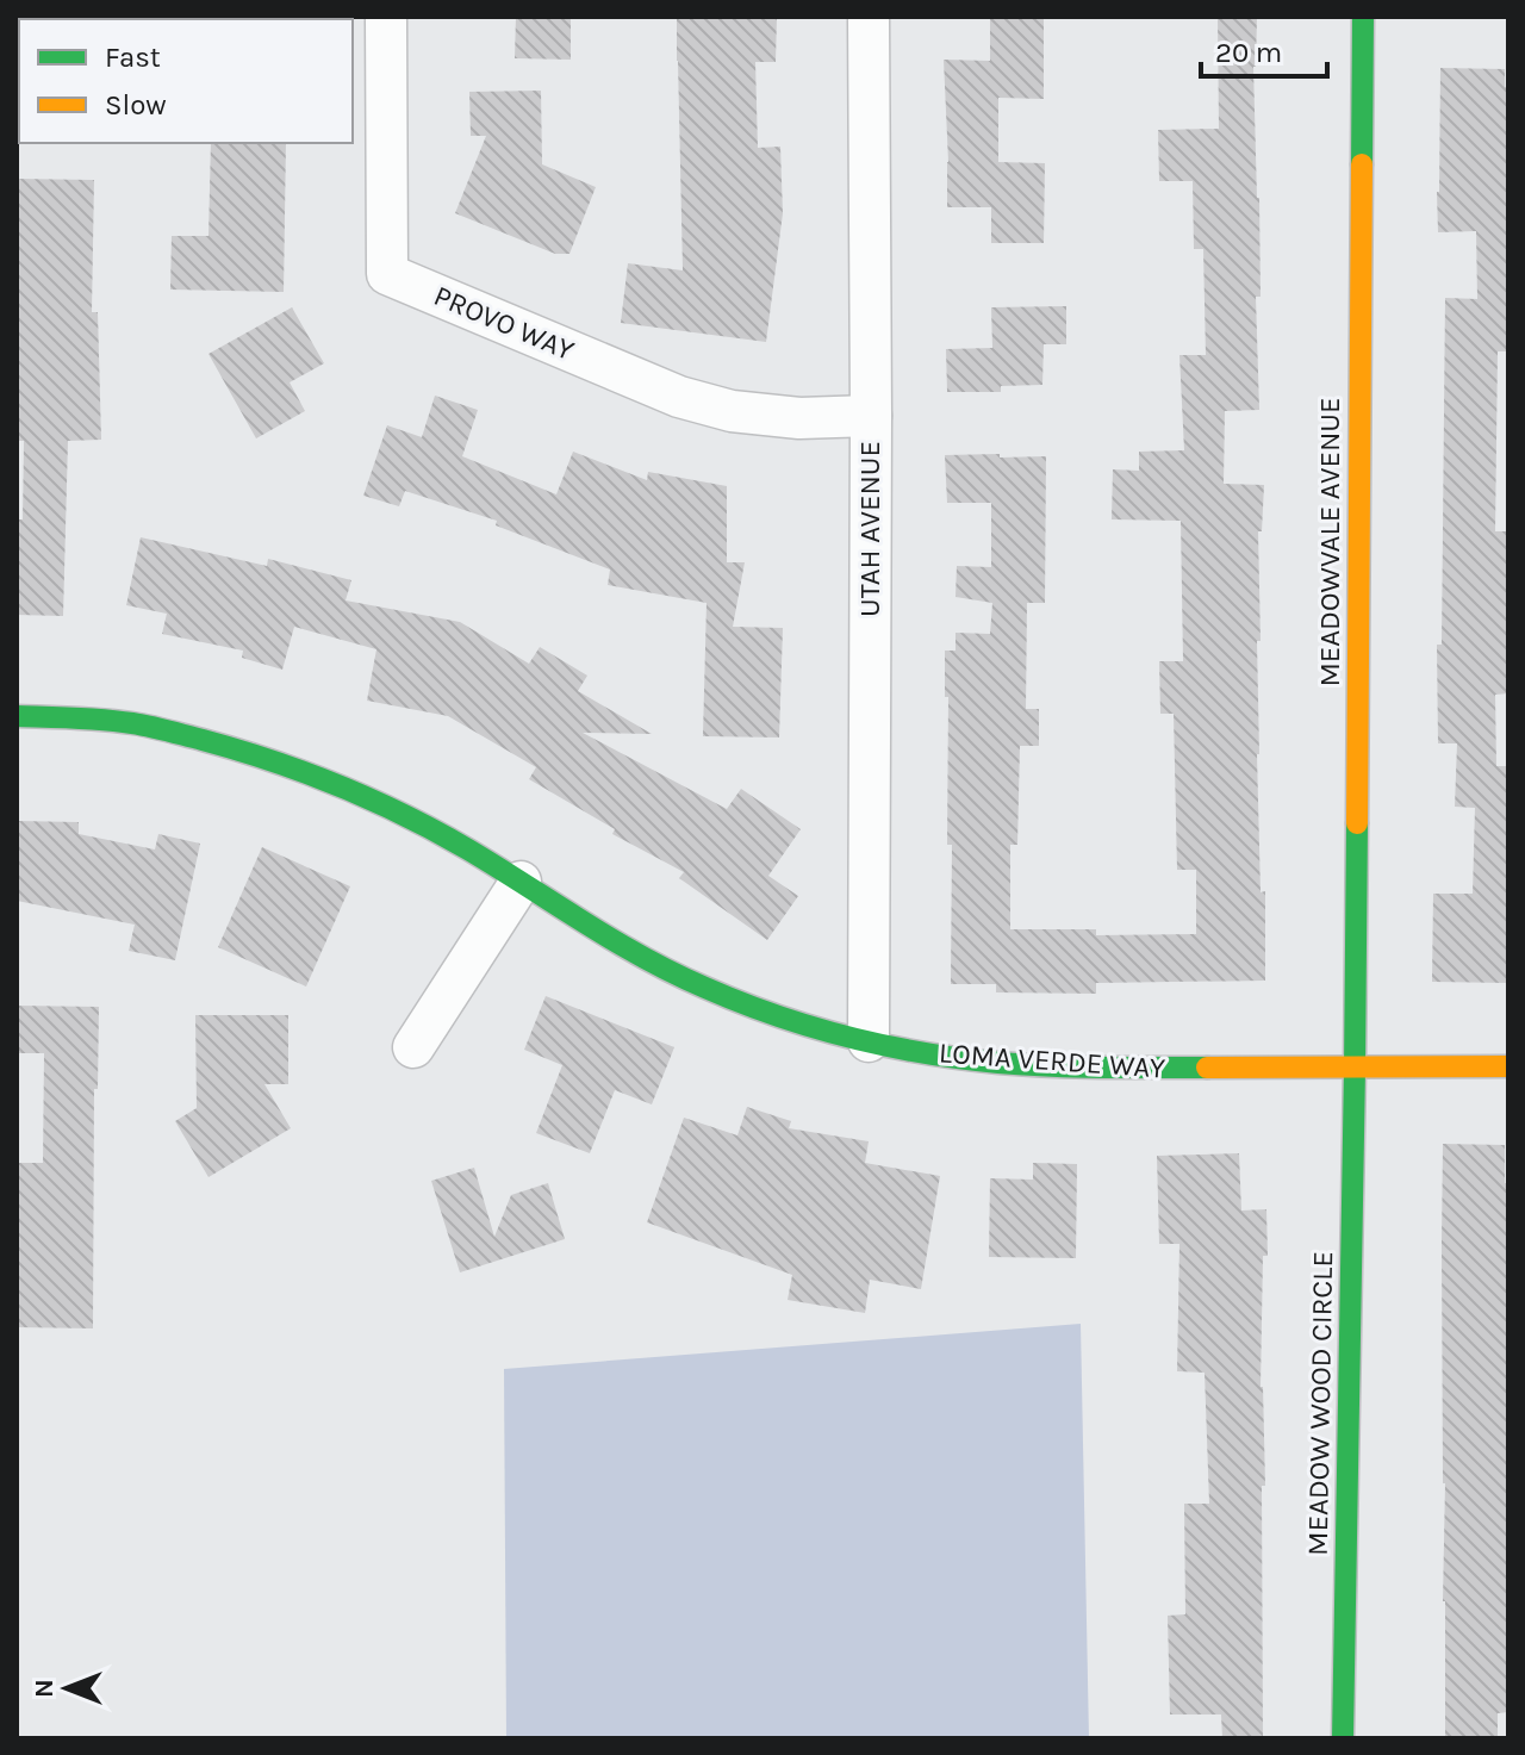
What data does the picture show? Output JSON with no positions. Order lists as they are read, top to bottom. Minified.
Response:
{"streets":{"street":["PROVO WAY","UTAH AVENUE","MEADOWVALE AVENUE","LOMA VERDE WAY","MEADOW WOOD CIRCLE"]},"crossings":[["PROVO WAY","UTAH AVENUE"],["UTAH AVENUE","LOMA VERDE WAY"],["MEADOWVALE AVENUE","LOMA VERDE WAY"],["MEADOWVALE AVENUE","MEADOW WOOD CIRCLE"],["LOMA VERDE WAY","MEADOW WOOD CIRCLE"]],"legend":["Fast","Slow"],"scale_bar":"20 m","north":"left"}
